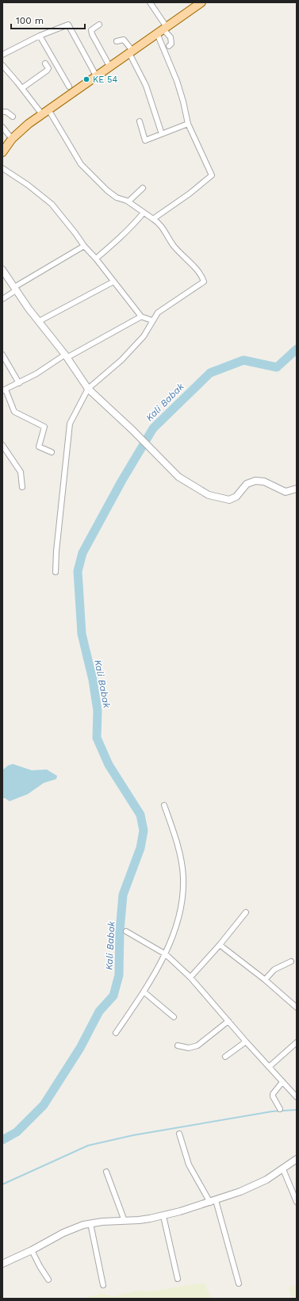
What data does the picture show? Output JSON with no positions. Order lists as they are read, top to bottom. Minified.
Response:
{"water":["Kali Babak"],"places":["KE 54"],"scale_bar":"100 m"}
